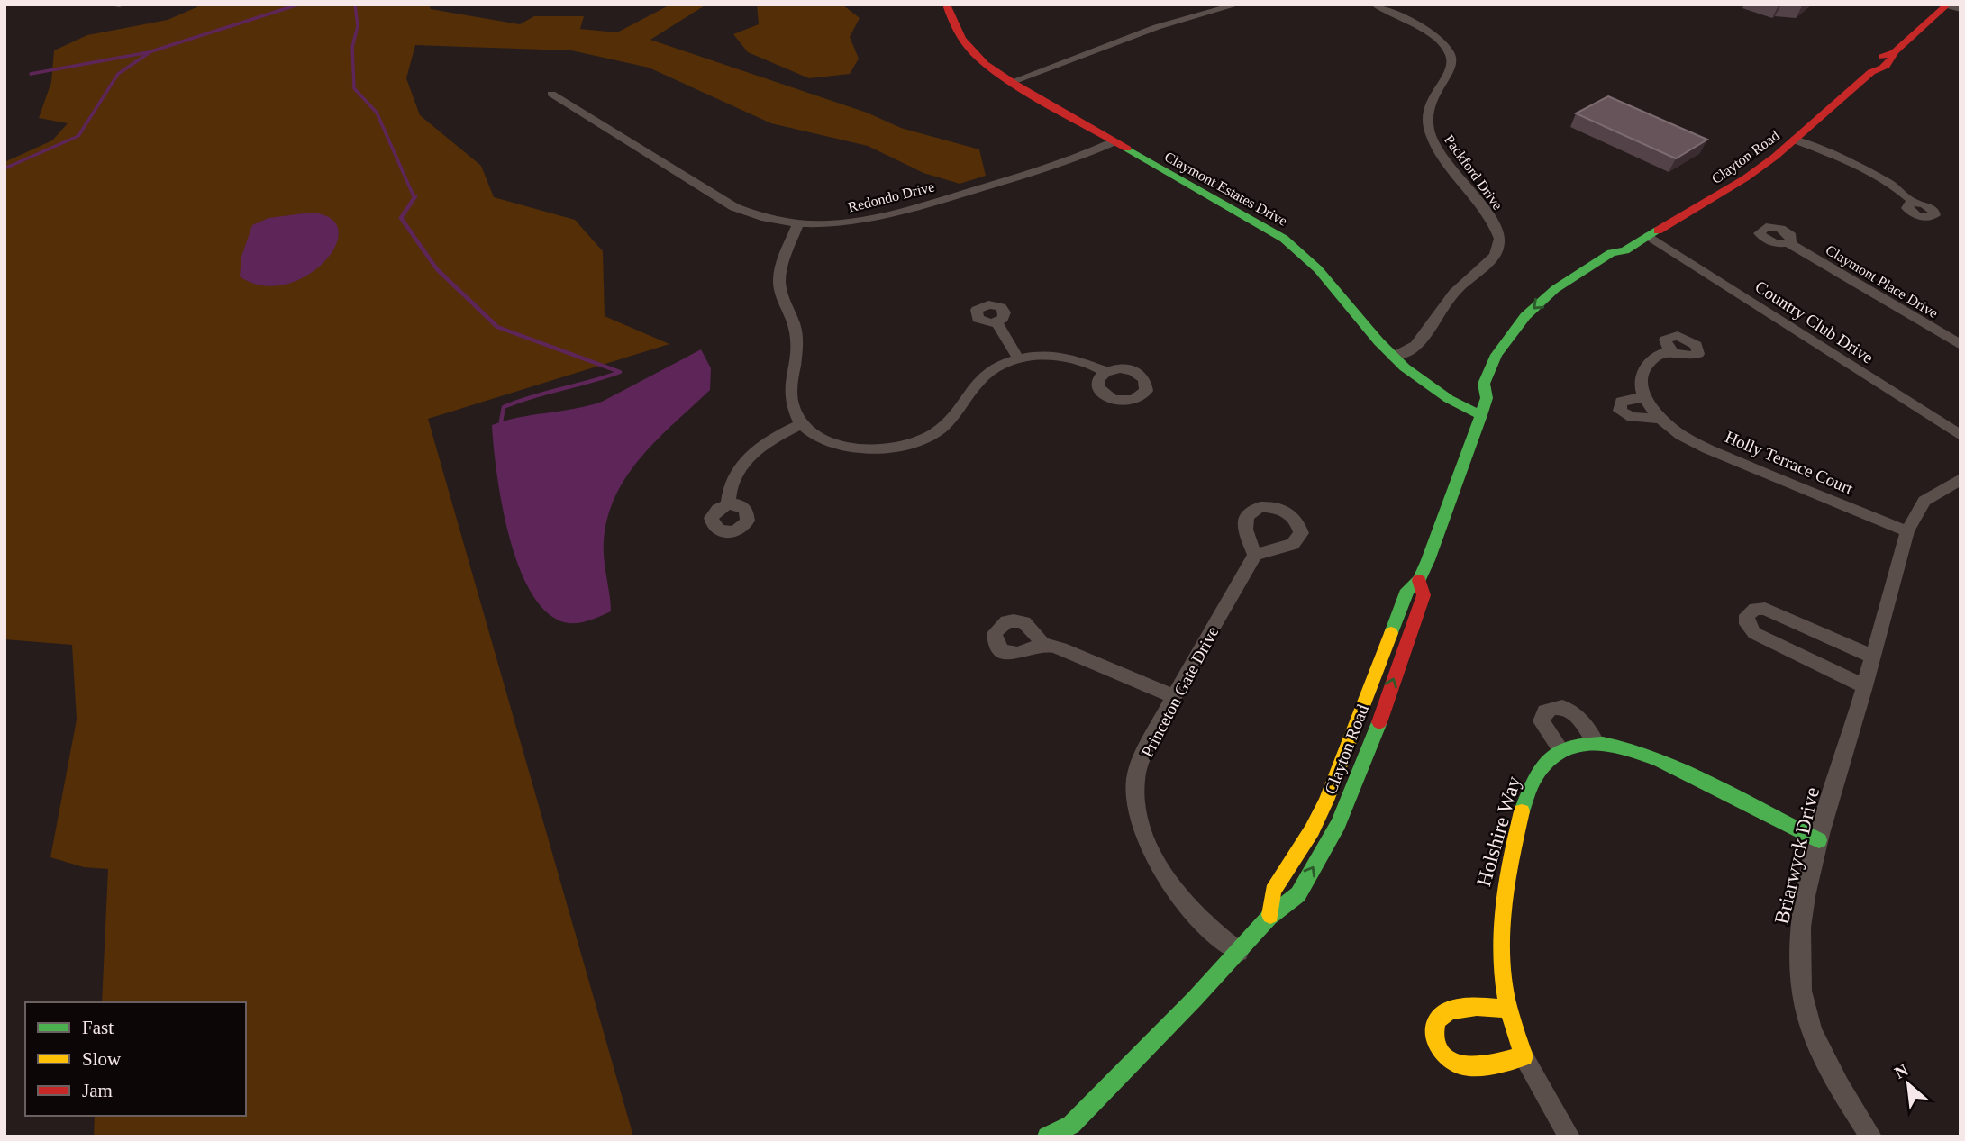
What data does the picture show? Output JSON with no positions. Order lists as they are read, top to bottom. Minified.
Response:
{"streets":{"main road":["Clayton Road","Claymont Estates Drive","Holshire Way"],"street":["Packford Drive","Redondo Drive","Claymont Place Drive","Country Club Drive","Holly Terrace Court","Princeton Gate Drive","Briarwyck Drive"]},"crossings":[["Clayton Road","Claymont Estates Drive"],["Clayton Road","Country Club Drive"],["Clayton Road","Princeton Gate Drive"],["Packford Drive","Claymont Estates Drive"],["Claymont Estates Drive","Redondo Drive"],["Holly Terrace Court","Briarwyck Drive"]],"legend":["Fast","Slow","Jam"],"north":"top left"}
